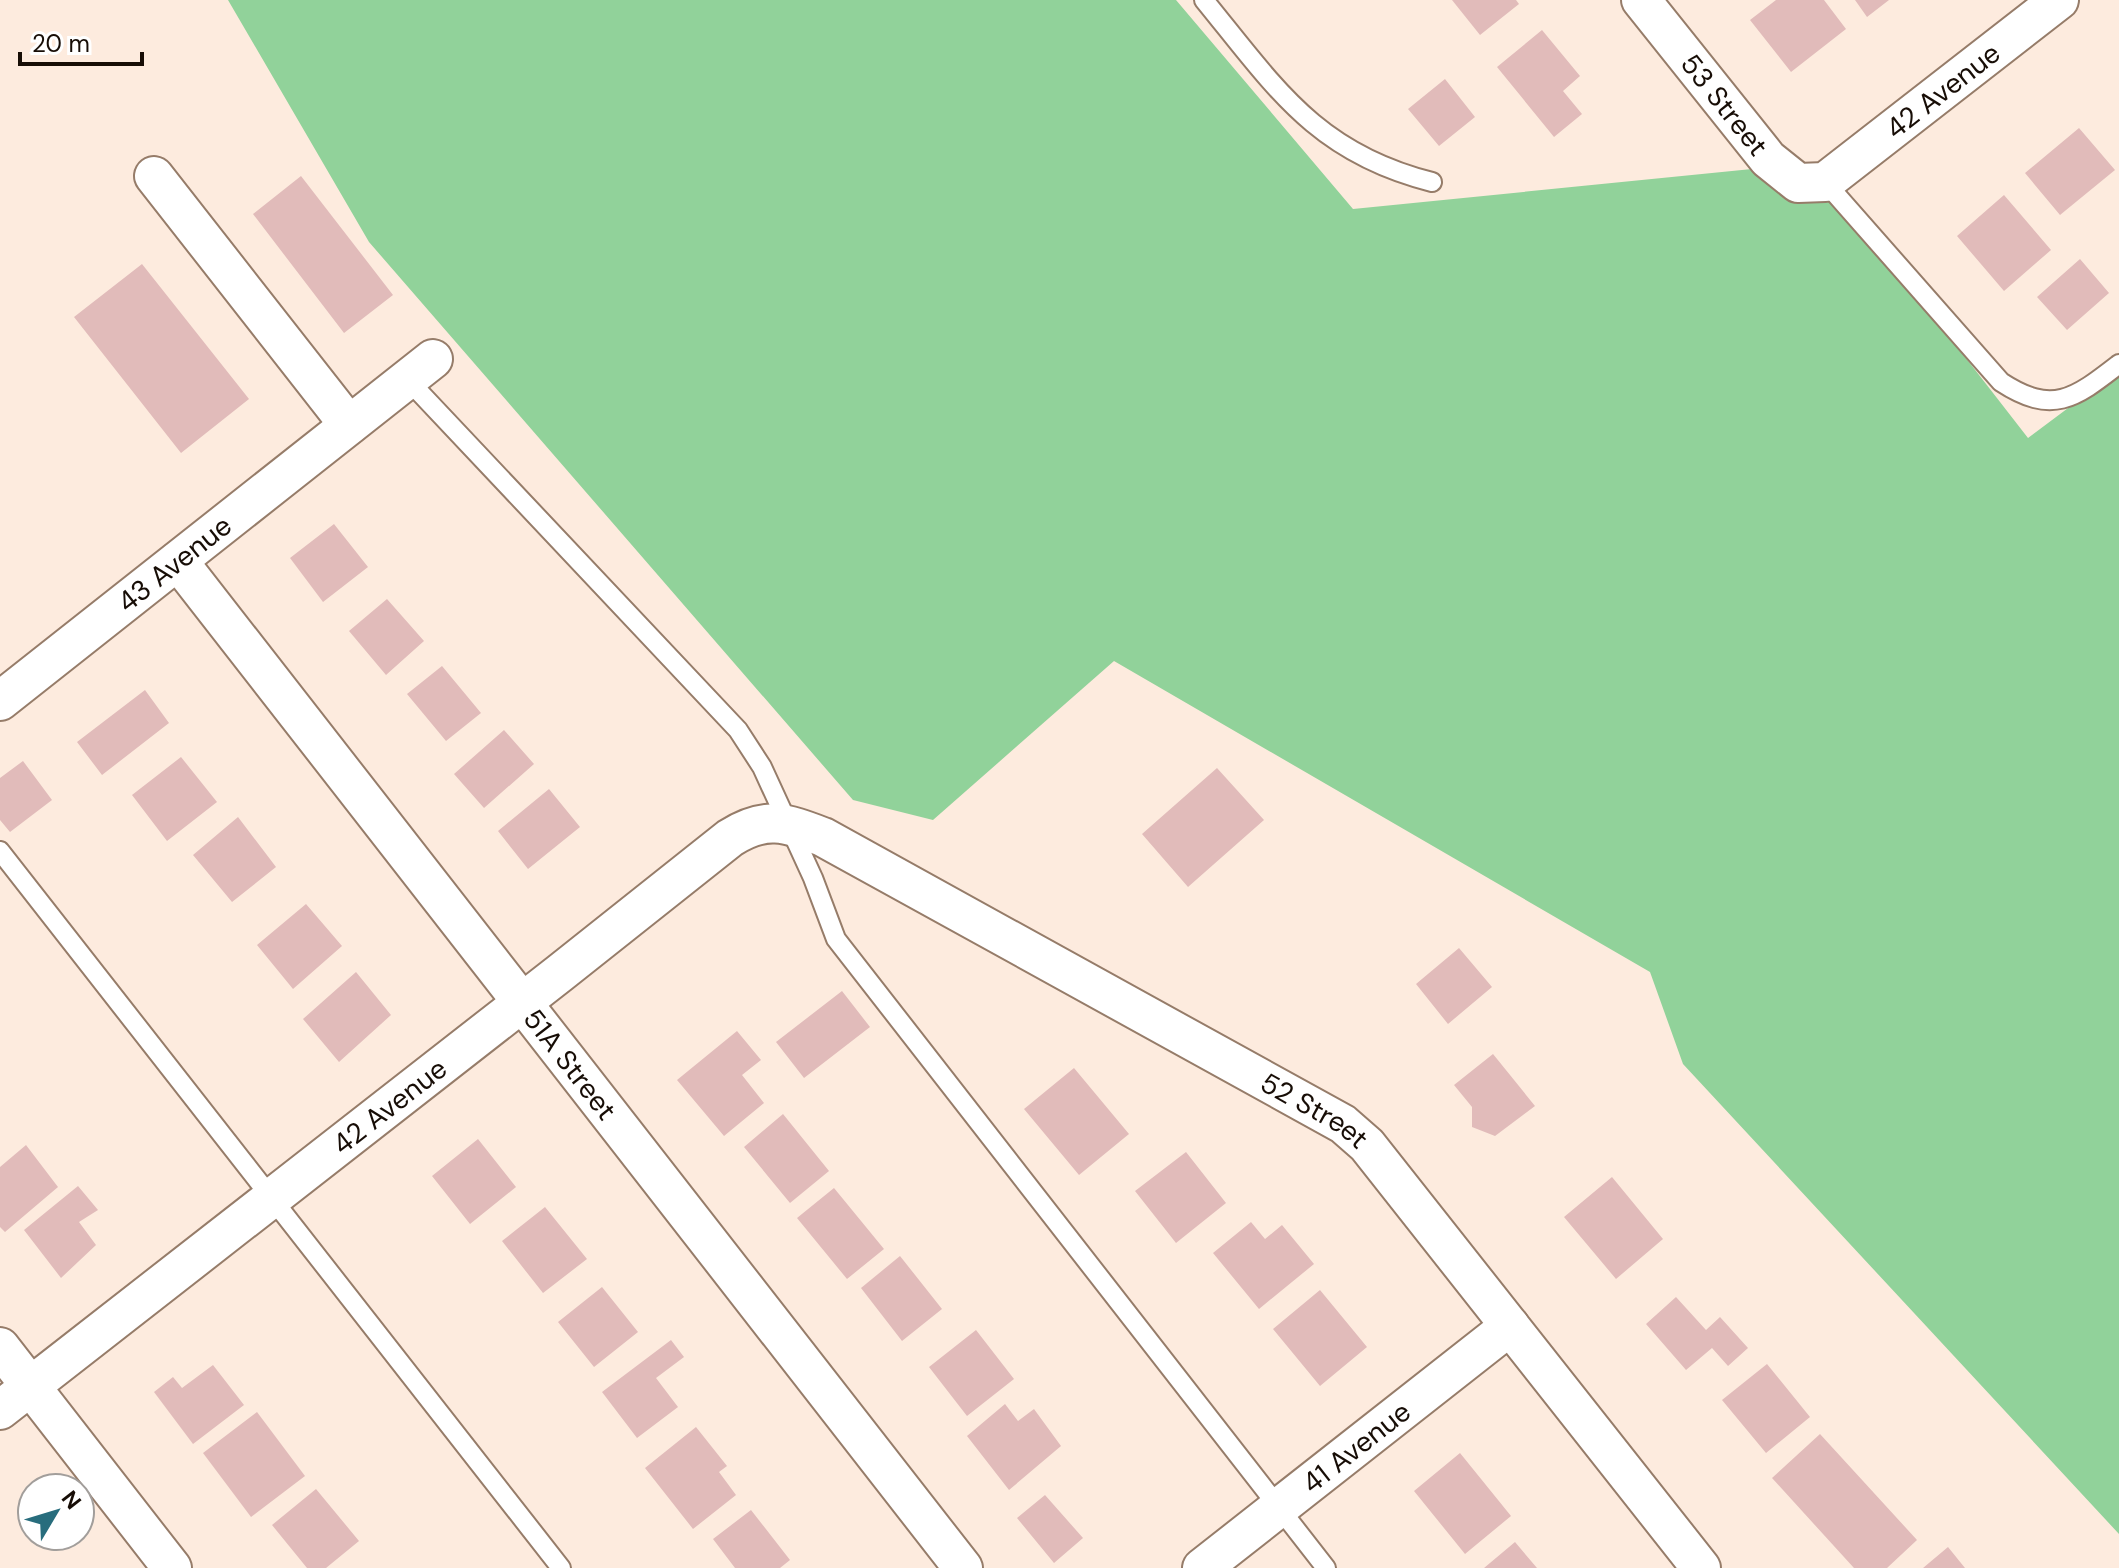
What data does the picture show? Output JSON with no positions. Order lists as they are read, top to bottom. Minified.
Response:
{"streets":{"street":["42 Avenue","53 Street","43 Avenue","51A Street","52 Street","41 Avenue"]},"crossings":[["42 Avenue","53 Street"],["42 Avenue","51A Street"],["42 Avenue","52 Street"],["43 Avenue","51A Street"],["52 Street","41 Avenue"]],"scale_bar":"20 m","north":"top right"}
